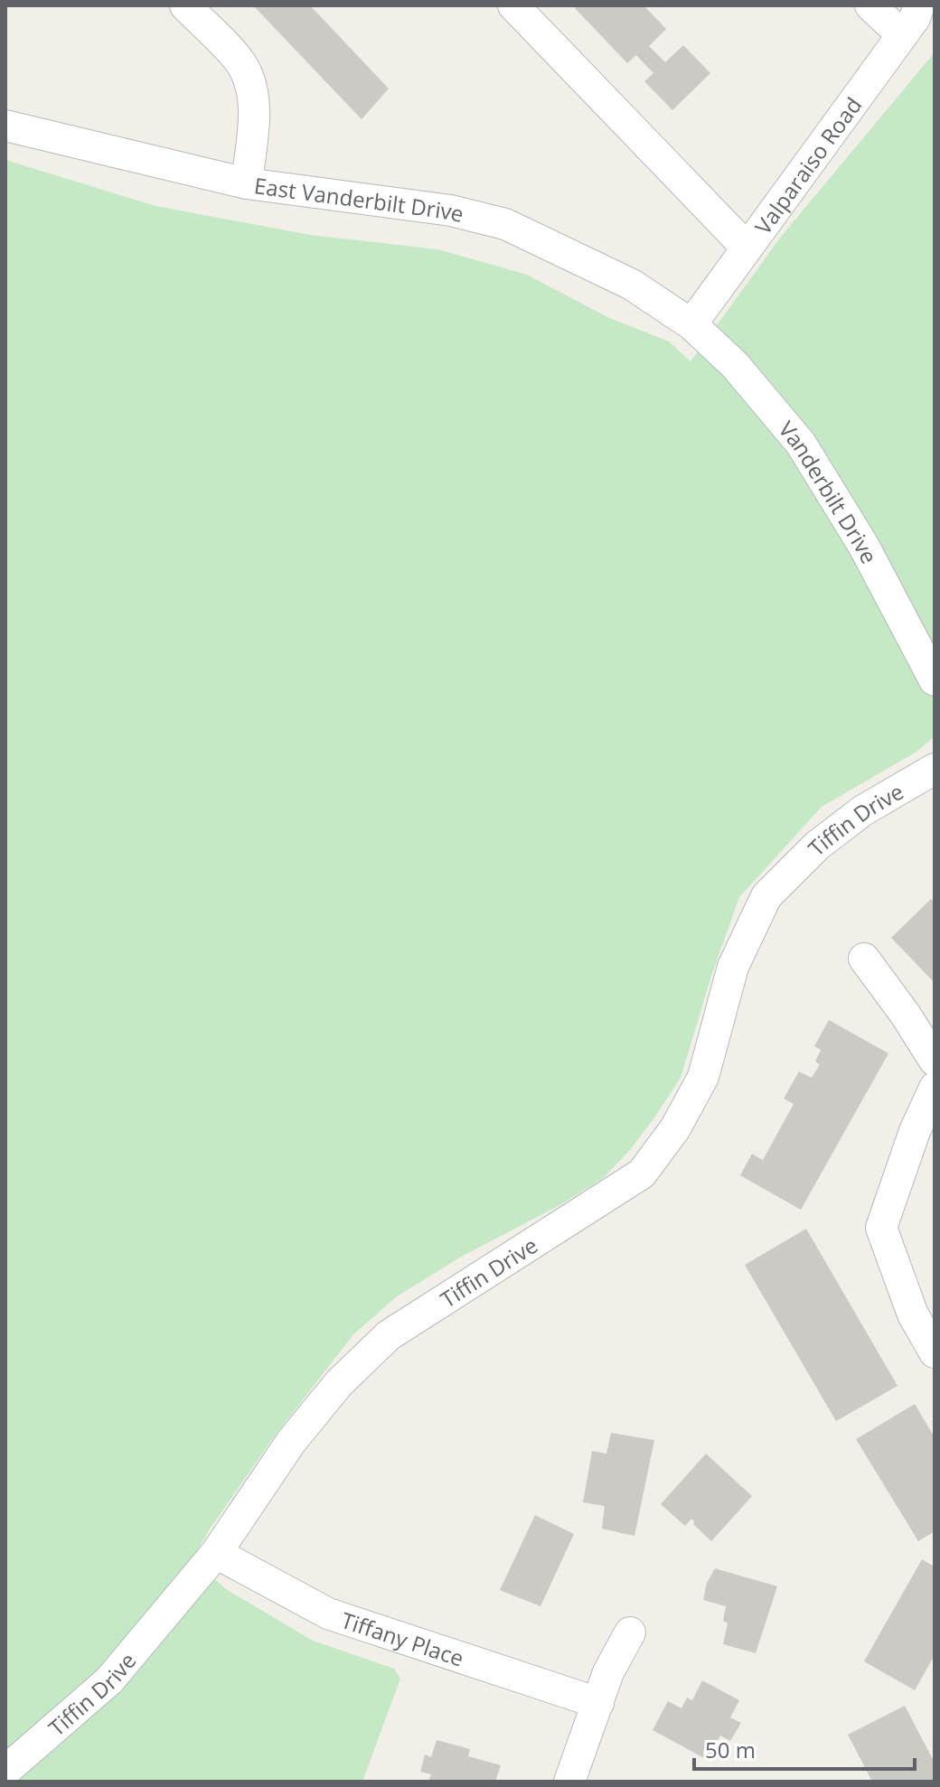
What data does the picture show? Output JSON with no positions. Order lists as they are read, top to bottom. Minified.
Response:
{"streets":{"street":["Valparaiso Road","East Vanderbilt Drive","Vanderbilt Drive","Tiffin Drive","Tiffany Place"]},"crossings":[["Valparaiso Road","East Vanderbilt Drive"],["Valparaiso Road","Vanderbilt Drive"],["East Vanderbilt Drive","Vanderbilt Drive"],["Tiffin Drive","Tiffany Place"]],"scale_bar":"50 m"}
